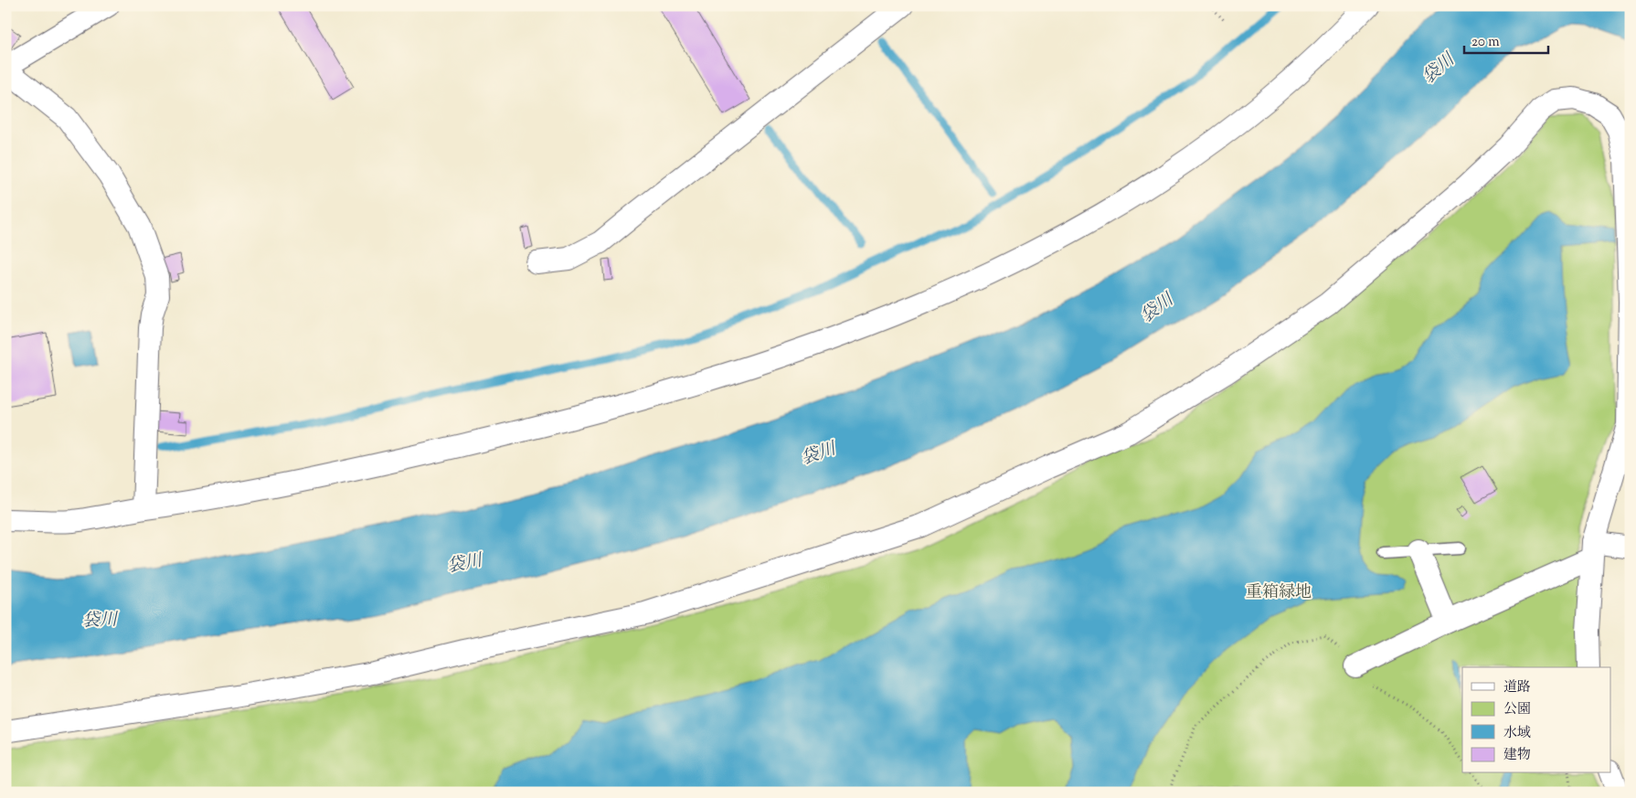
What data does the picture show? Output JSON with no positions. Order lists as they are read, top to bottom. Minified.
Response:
{"water":["袋川"],"parks":["重箱緑地"],"legend":["道路","公園","水域","建物"],"scale_bar":"20 m"}
